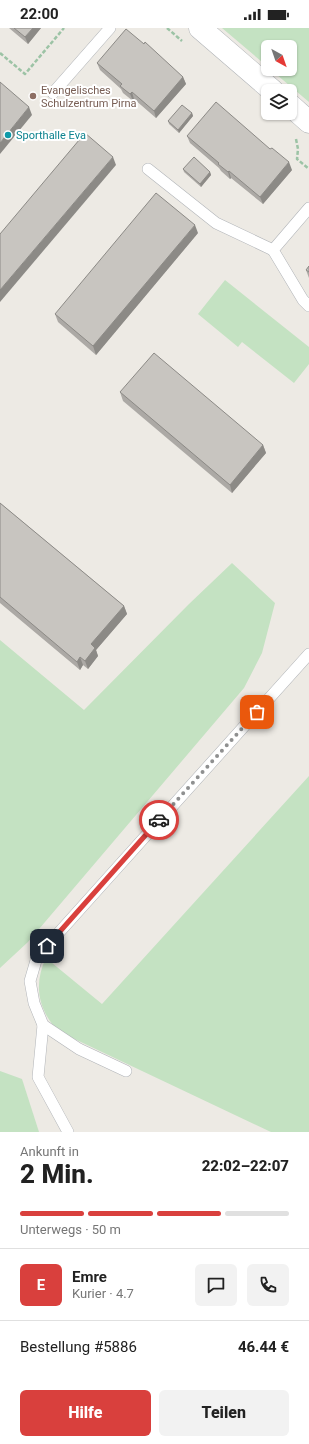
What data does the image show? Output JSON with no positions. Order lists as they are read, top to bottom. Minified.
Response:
{"places":["Evangelisches Schulzentrum Pirna","Sporthalle Eva"],"north":"bottom right","page":{"status":"22:00","heading":["2 Min.","Ankunft in","22:02–22:07"],"panel":["Emre","Kurier · 4.7","Bestellung #5886","46.44 €"],"bar":"Unterwegs · 50 m","round":"E","buttons":["Hilfe","Teilen"]}}
